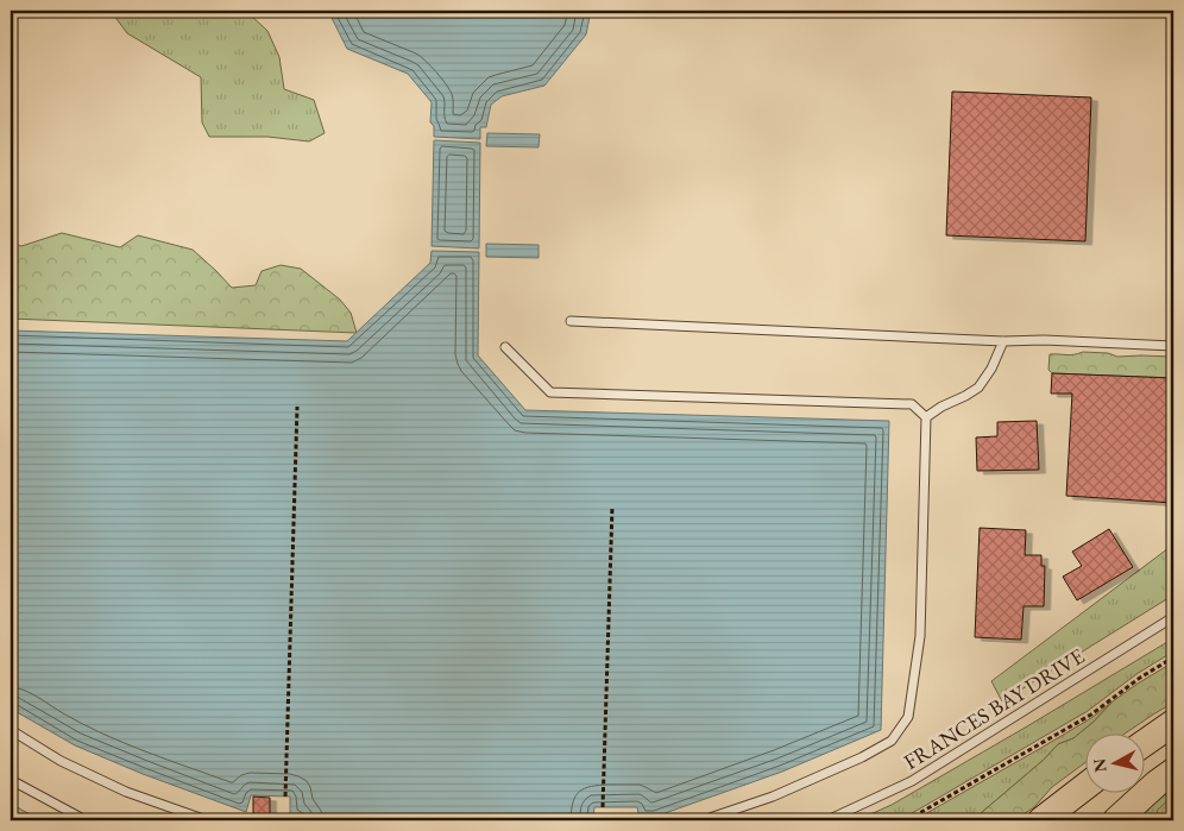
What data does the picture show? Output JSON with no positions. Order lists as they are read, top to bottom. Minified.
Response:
{"streets":{"lane":["FRANCES BAY DRIVE"]},"north":"left"}
